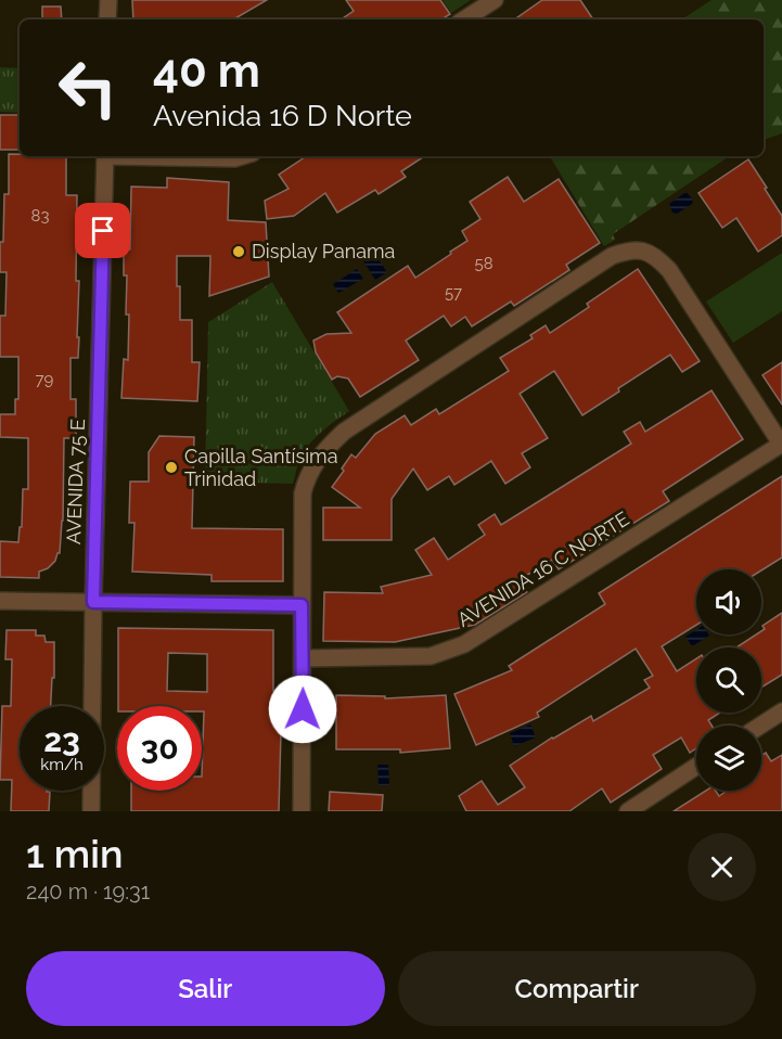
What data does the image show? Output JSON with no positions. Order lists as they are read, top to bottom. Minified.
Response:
{"streets":{"street":["AVENIDA 75 E","AVENIDA 16 C NORTE"]},"places":["Display Panama","Capilla Santísima Trinidad"],"house_numbers":["83","58","57","79"],"page":{"turn":["40 m","Avenida 16 D Norte"],"speed":"23 km/h","limit":"30","heading":["1 min","240 m · 19:31"],"buttons":["Salir","Compartir"]}}
